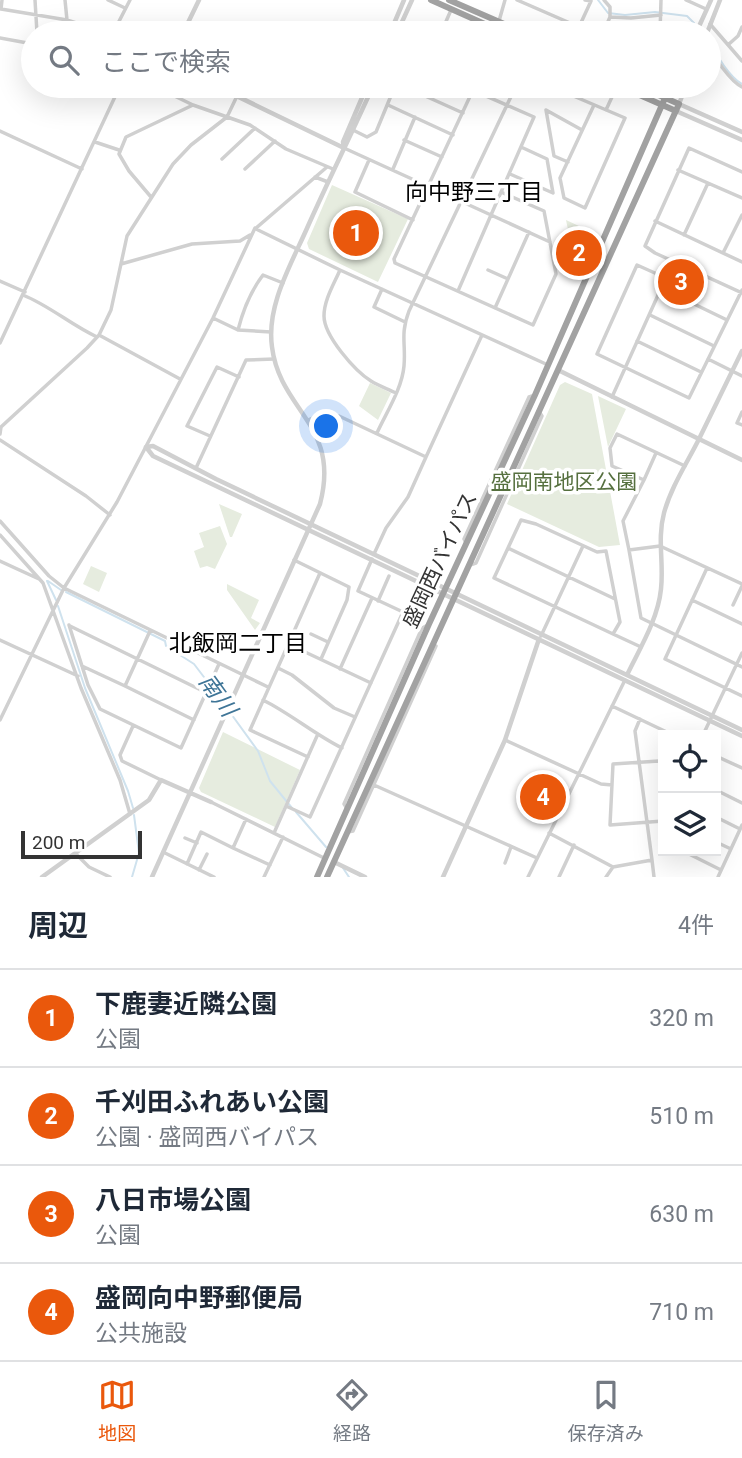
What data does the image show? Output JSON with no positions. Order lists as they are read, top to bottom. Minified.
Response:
{"streets":{"highway":["盛岡西バイパス"]},"districts":["向中野三丁目","北飯岡二丁目"],"water":["南川"],"parks":["盛岡南地区公園"],"scale_bar":"200 m","page":{"search":"ここで検索","pins":["1","2","3","4"],"scale":"200 m","heading":["周辺","4件"],"list":[{"mark":"1","name":"下鹿妻近隣公園","note":"公園","value":"320 m"},{"mark":"2","name":"千刈田ふれあい公園","note":"公園 · 盛岡西バイパス","value":"510 m"},{"mark":"3","name":"八日市場公園","note":"公園","value":"630 m"},{"mark":"4","name":"盛岡向中野郵便局","note":"公共施設","value":"710 m"}],"nav":["地図","経路","保存済み"]}}
